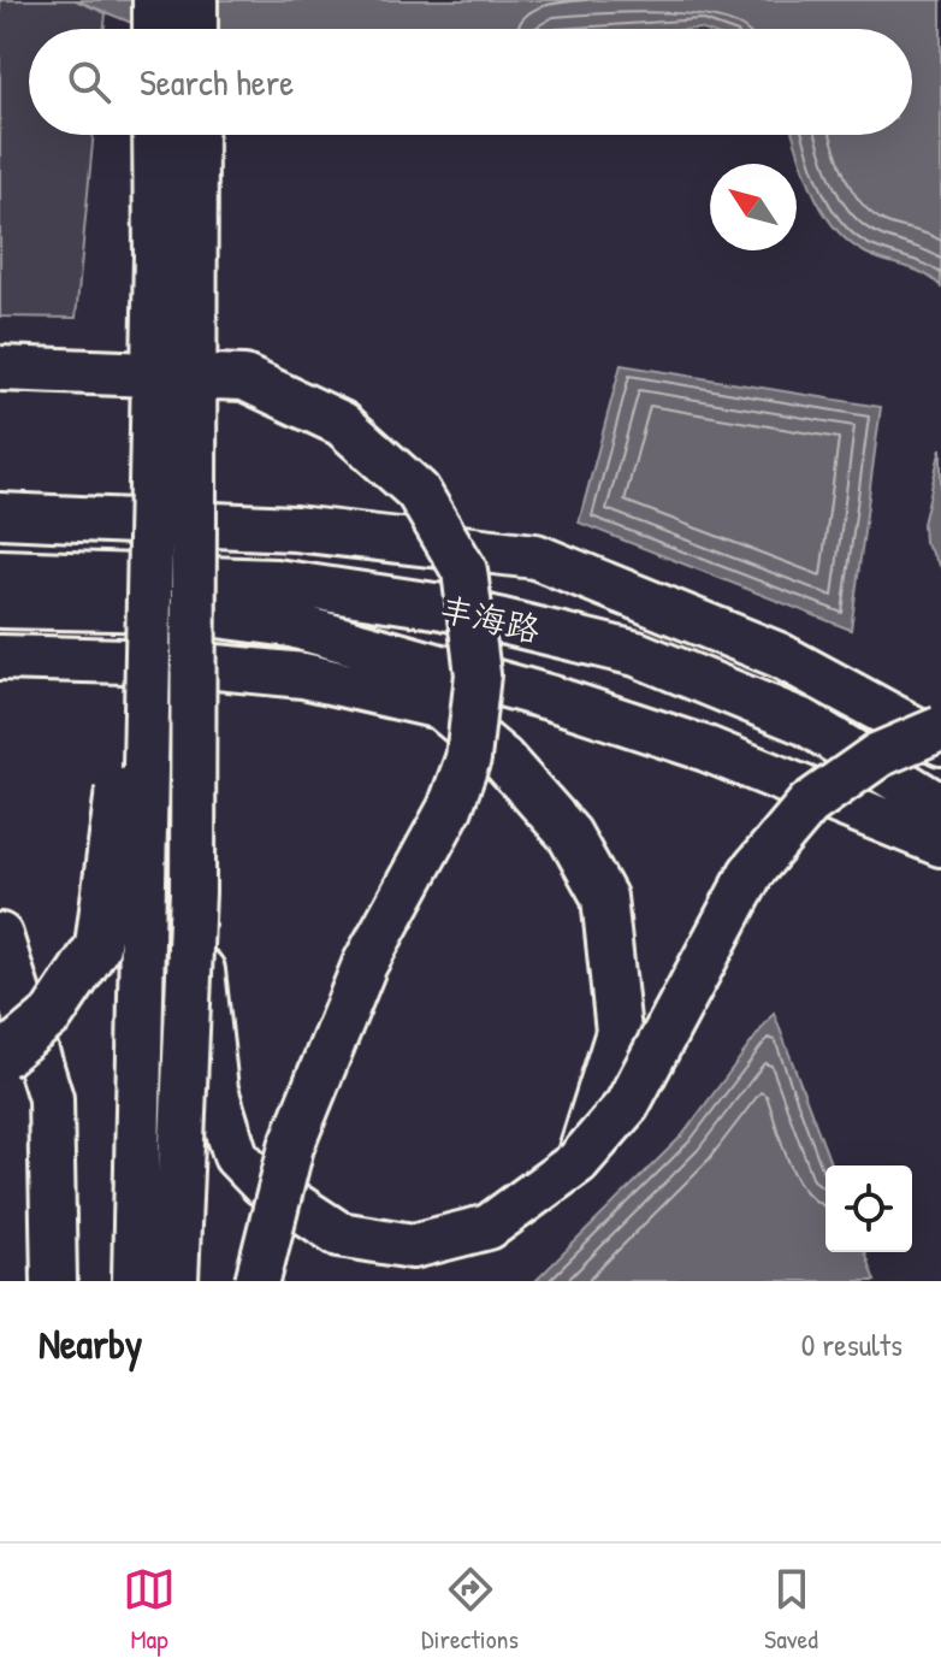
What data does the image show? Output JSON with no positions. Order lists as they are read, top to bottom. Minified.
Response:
{"streets":{"highway":["丰海路"]},"north":"top left","page":{"search":"Search here","heading":["Nearby","0 results"],"nav":["Map","Directions","Saved"]}}
